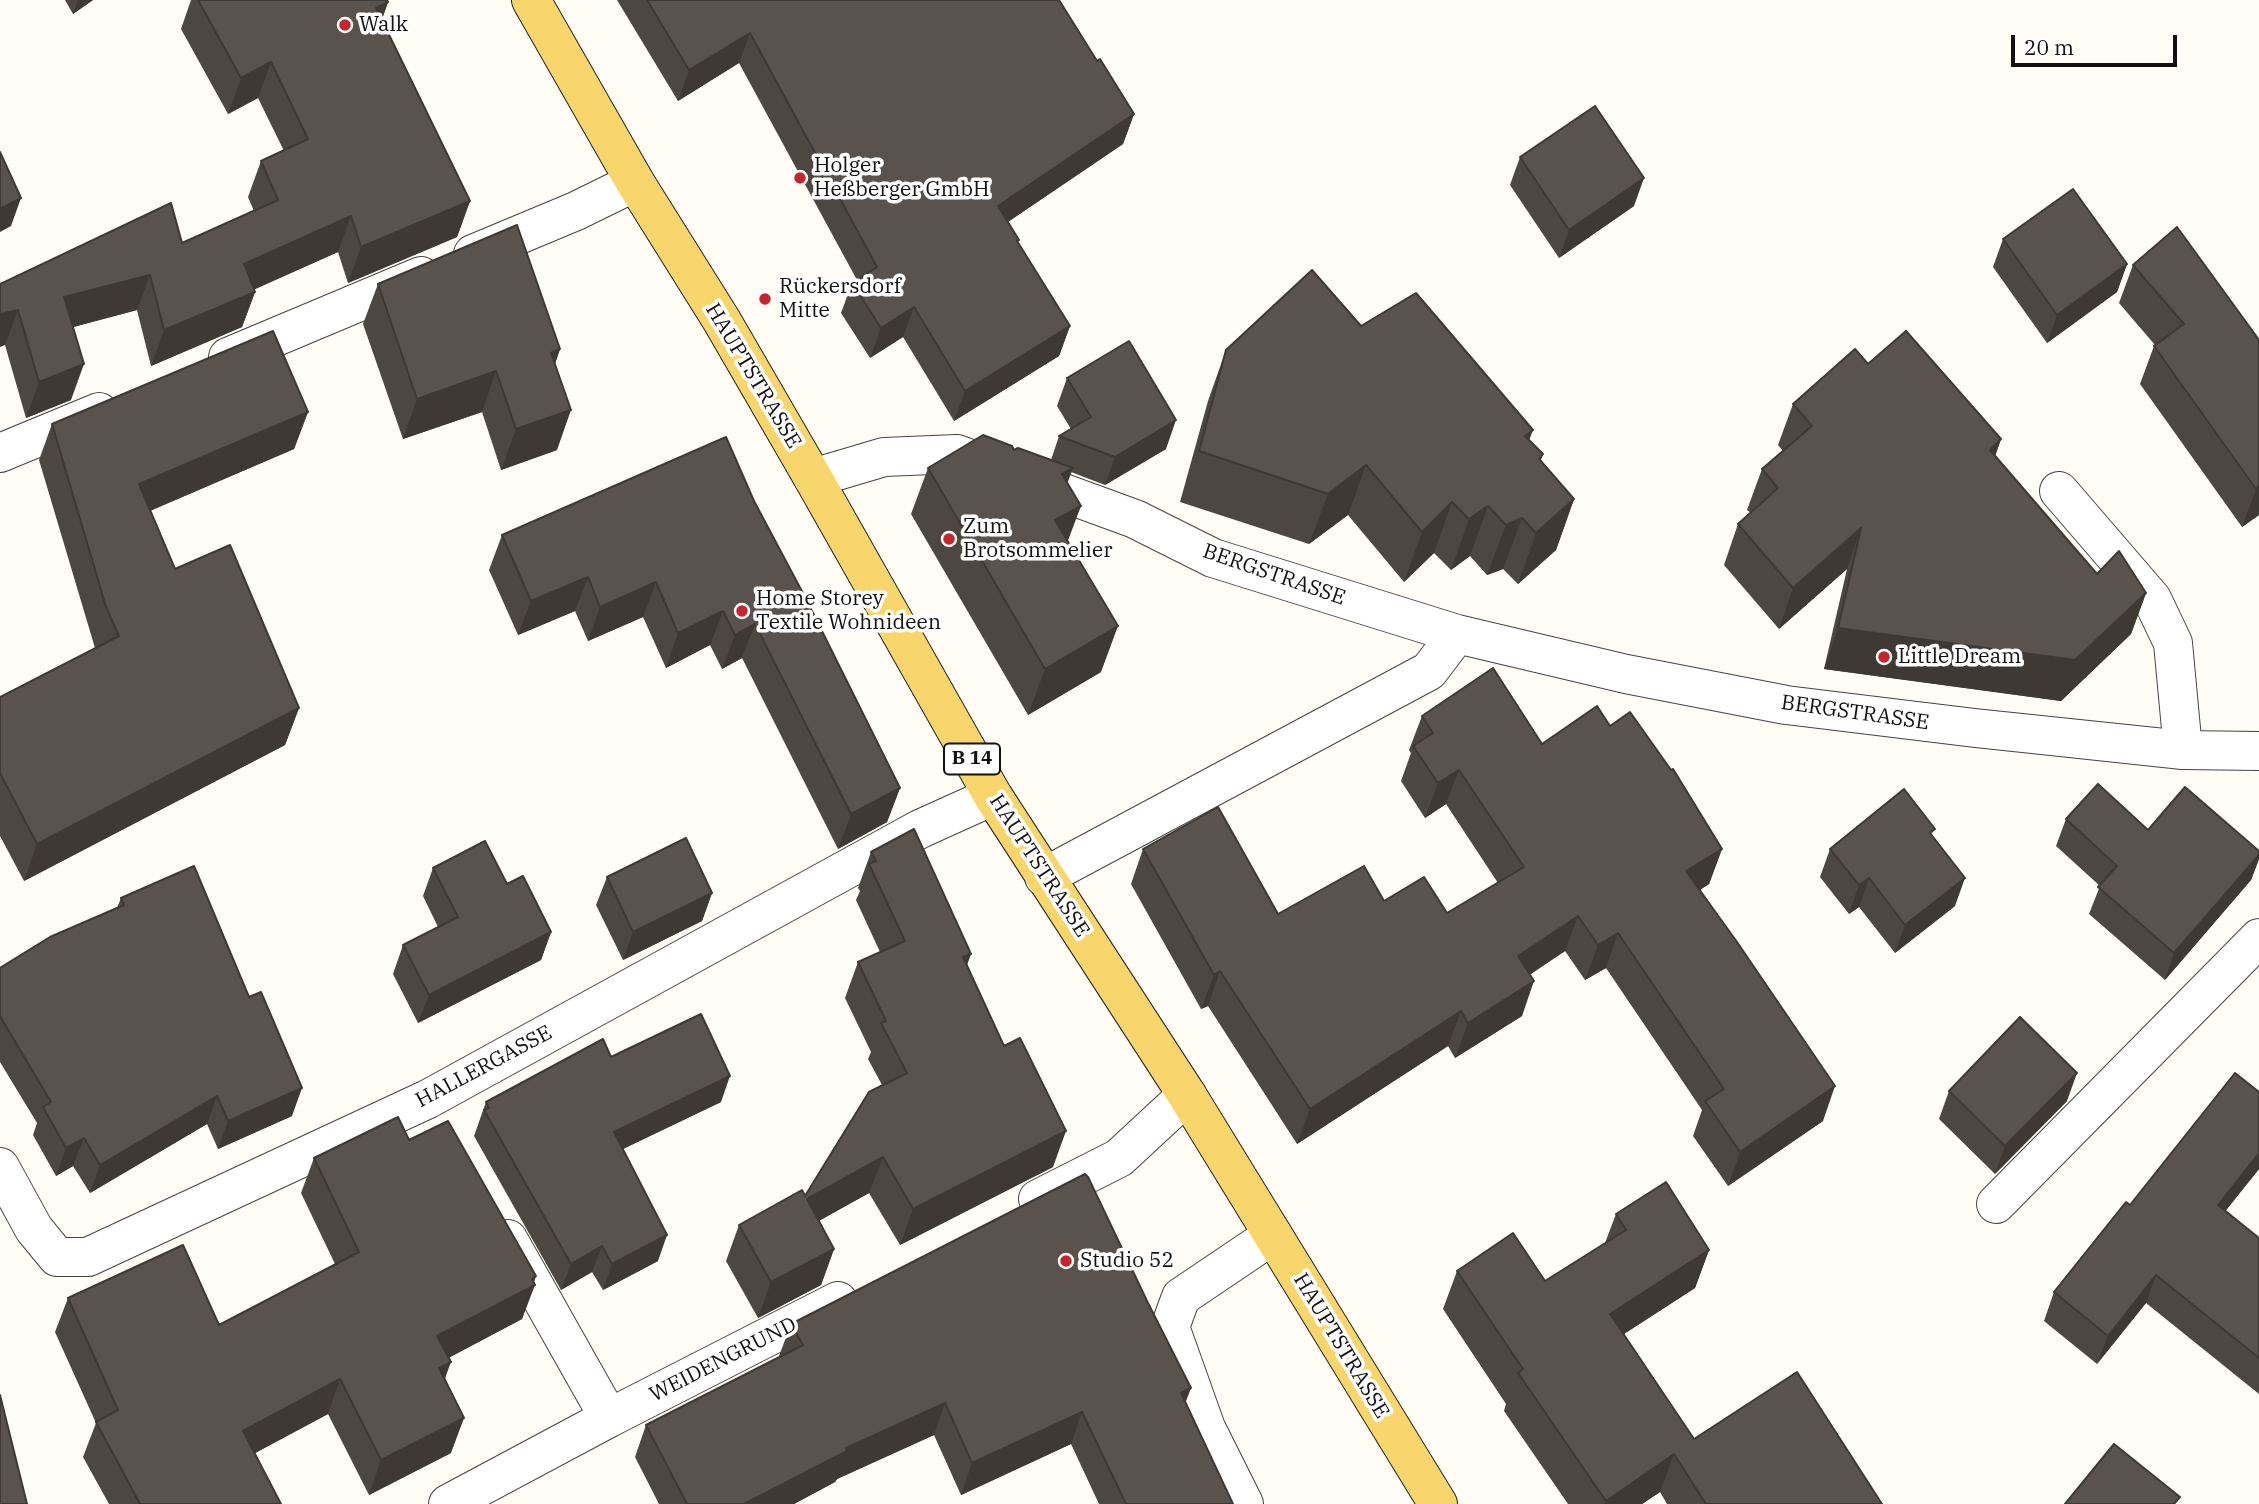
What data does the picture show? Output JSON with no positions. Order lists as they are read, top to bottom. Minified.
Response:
{"streets":{"main road":["HAUPTSTRASSE","B 14"],"street":["BERGSTRASSE","HALLERGASSE","WEIDENGRUND"]},"crossings":[["HAUPTSTRASSE","BERGSTRASSE"],["HAUPTSTRASSE","HALLERGASSE"]],"places":["Walk","Holger Heßberger GmbH","Rückersdorf Mitte","Zum Brotsommelier","Home Storey Textile Wohnideen","Little Dream","Studio 52"],"scale_bar":"20 m"}
